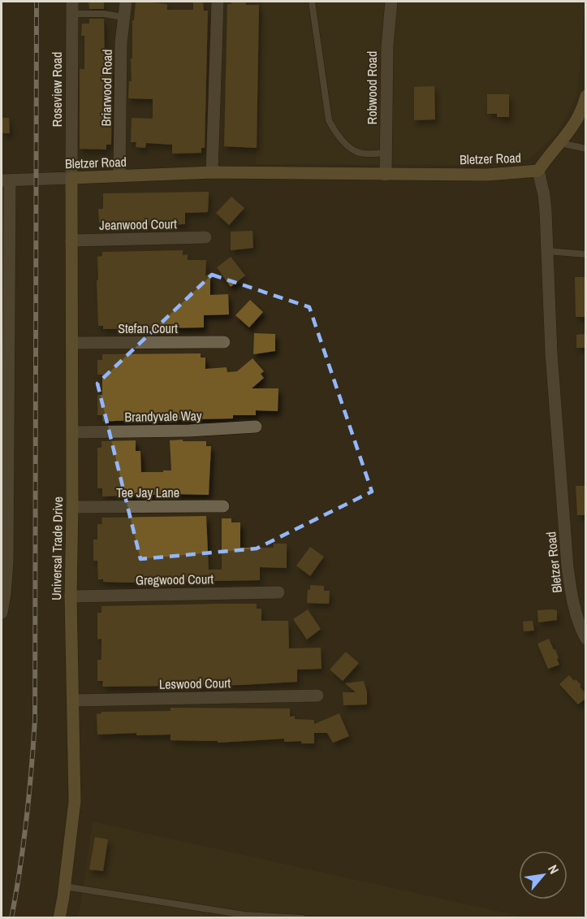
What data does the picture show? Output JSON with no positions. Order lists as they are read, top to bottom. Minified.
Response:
{"streets":{"street":["Briarwood Road","Robwood Road","Roseview Road","Bletzer Road","Jeanwood Court","Stefan Court","Brandyvale Way","Tee Jay Lane","Universal Trade Drive","Gregwood Court","Leswood Court"]},"crossings":[["Briarwood Road","Bletzer Road"],["Robwood Road","Bletzer Road"],["Roseview Road","Bletzer Road"],["Roseview Road","Universal Trade Drive"],["Bletzer Road","Universal Trade Drive"],["Jeanwood Court","Universal Trade Drive"],["Stefan Court","Universal Trade Drive"],["Brandyvale Way","Universal Trade Drive"],["Tee Jay Lane","Universal Trade Drive"],["Universal Trade Drive","Gregwood Court"],["Universal Trade Drive","Leswood Court"]],"north":"top right"}
